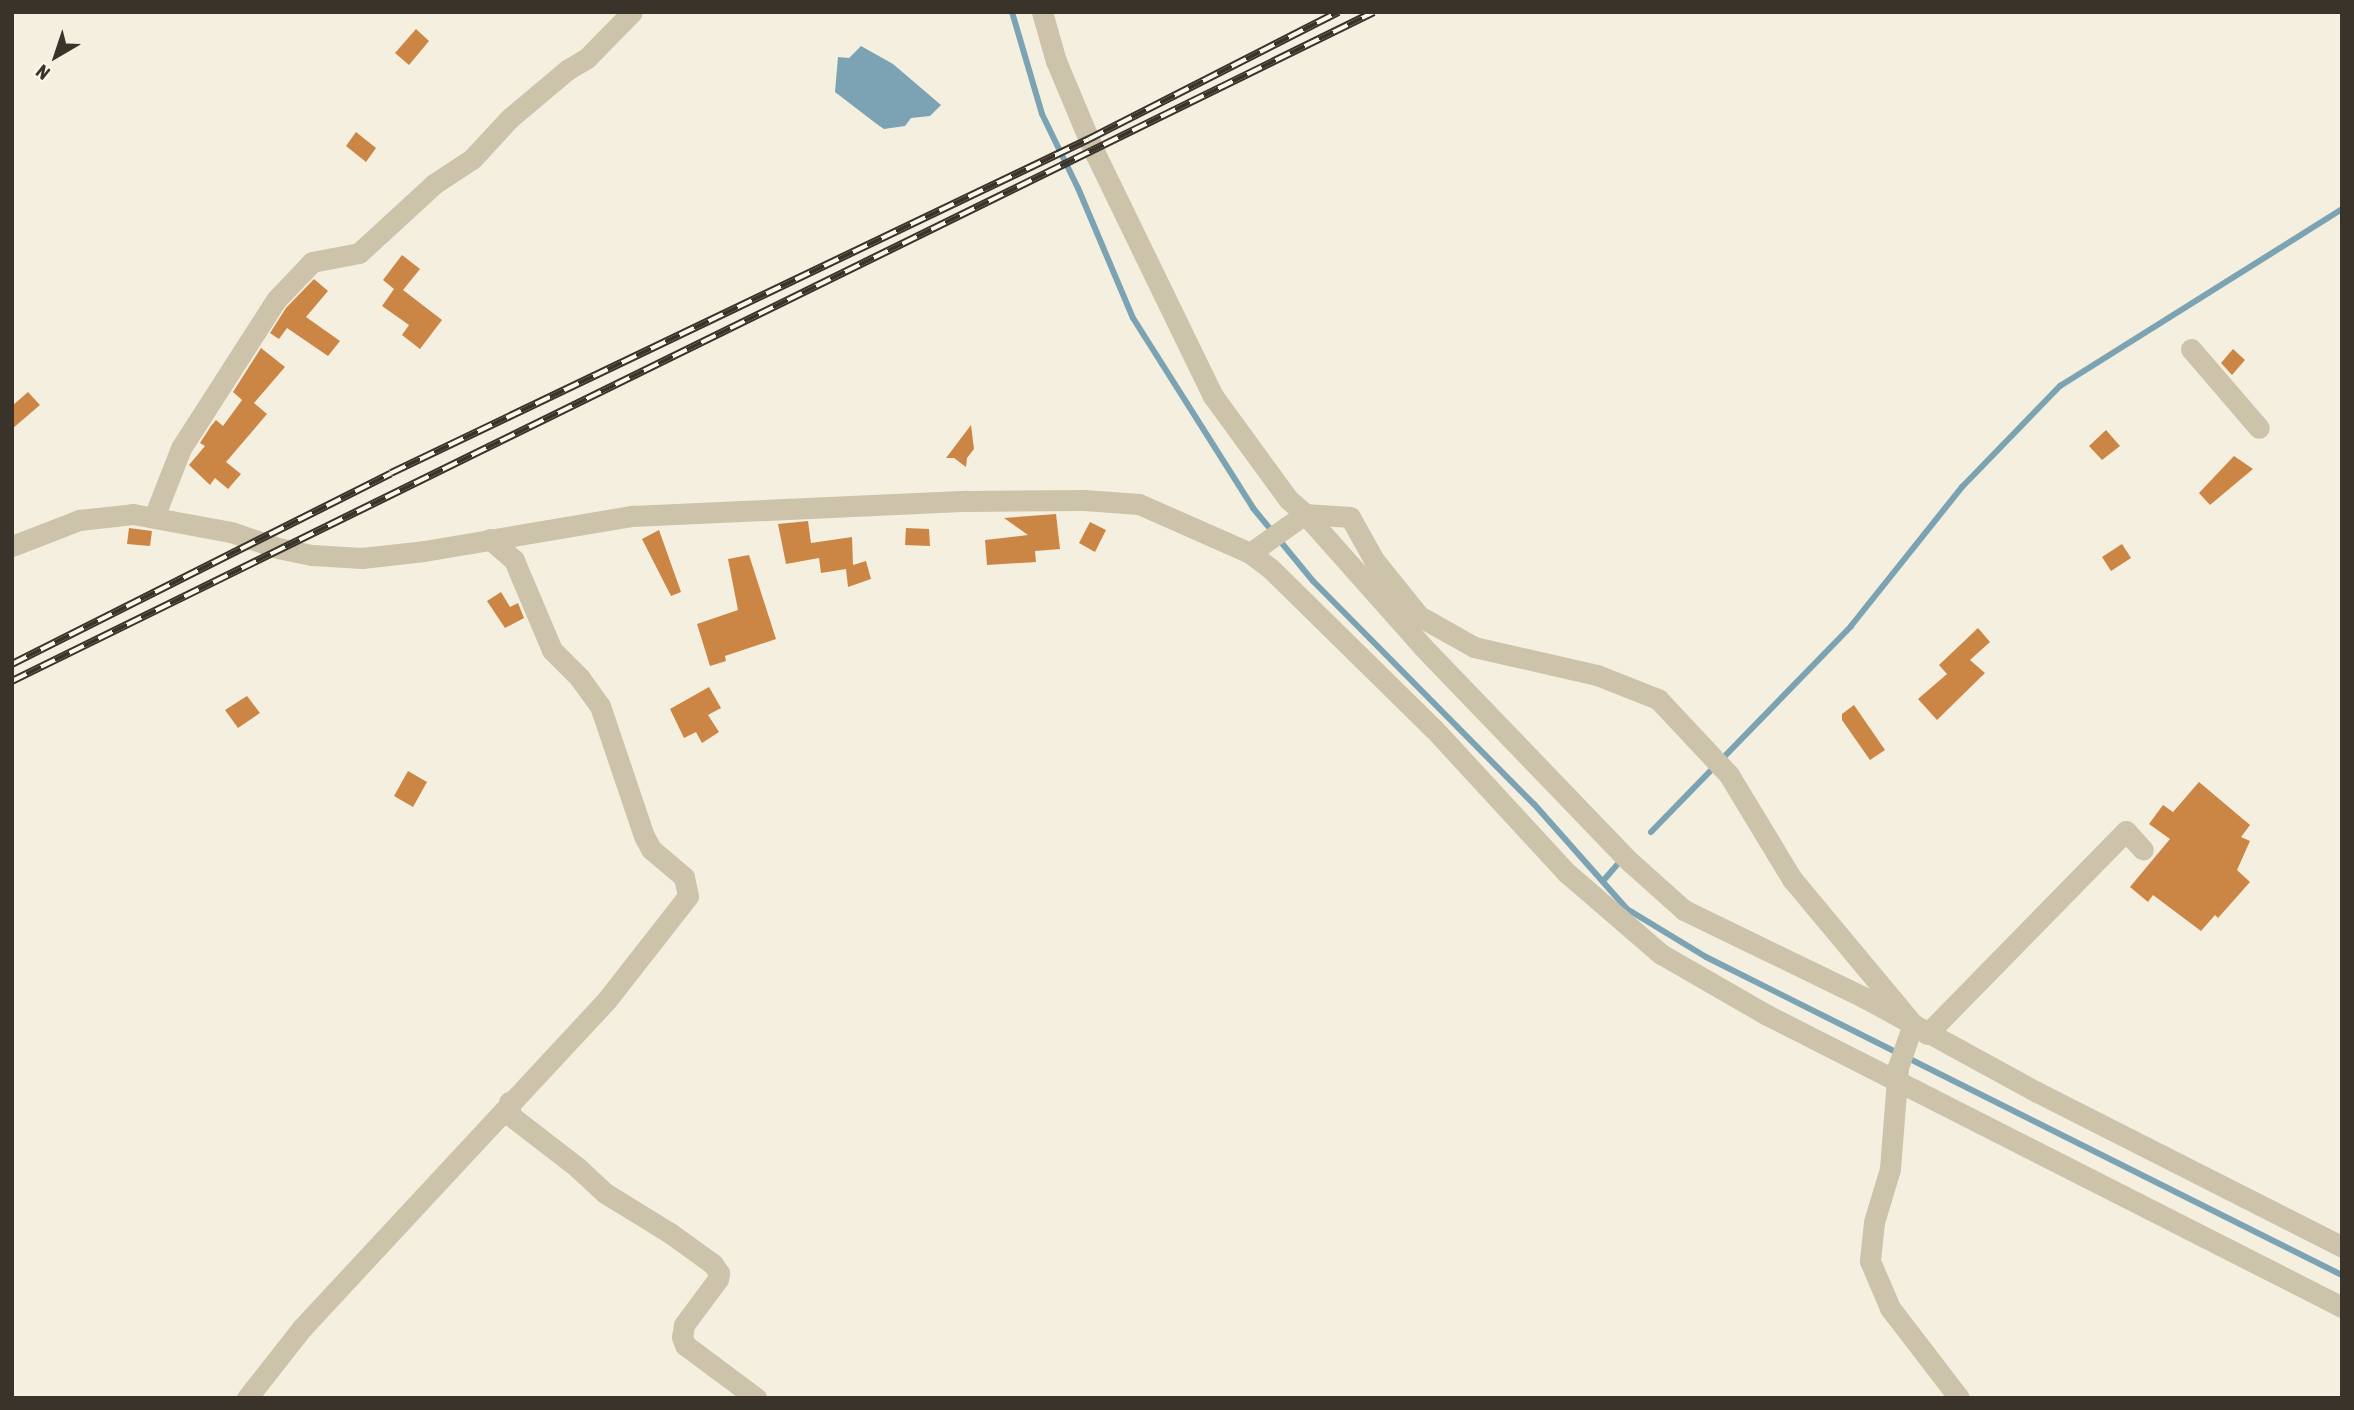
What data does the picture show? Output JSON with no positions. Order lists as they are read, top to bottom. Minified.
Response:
{"north":"bottom left"}
